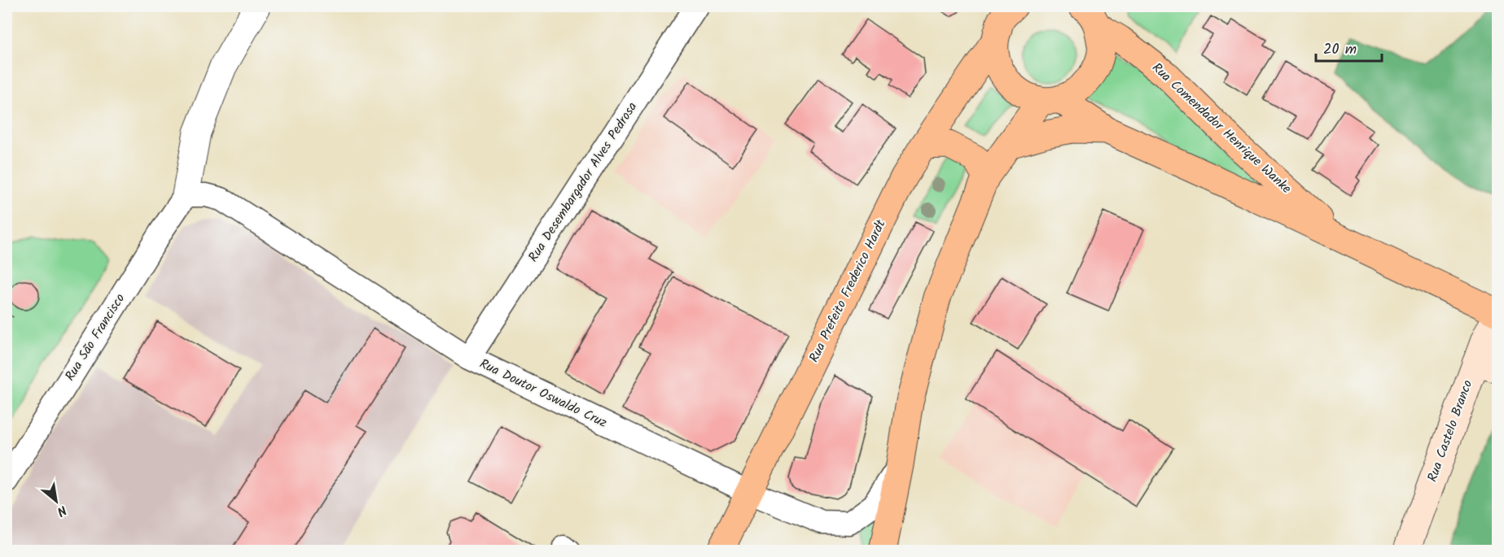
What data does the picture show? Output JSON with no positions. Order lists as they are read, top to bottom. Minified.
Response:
{"streets":{"main road":["Rua Comendador Henrique Wanke","Rua Prefeito Frederico Hardt","Rua Castelo Branco"],"street":["Rua Desembargador Alves Pedrosa","Rua São Francisco","Rua Doutor Oswaldo Cruz"]},"crossings":[["Rua Comendador Henrique Wanke","Rua Prefeito Frederico Hardt"],["Rua Comendador Henrique Wanke","Rua Castelo Branco"],["Rua Desembargador Alves Pedrosa","Rua Doutor Oswaldo Cruz"],["Rua Prefeito Frederico Hardt","Rua Doutor Oswaldo Cruz"],["Rua São Francisco","Rua Doutor Oswaldo Cruz"]],"scale_bar":"20 m","north":"bottom right"}
